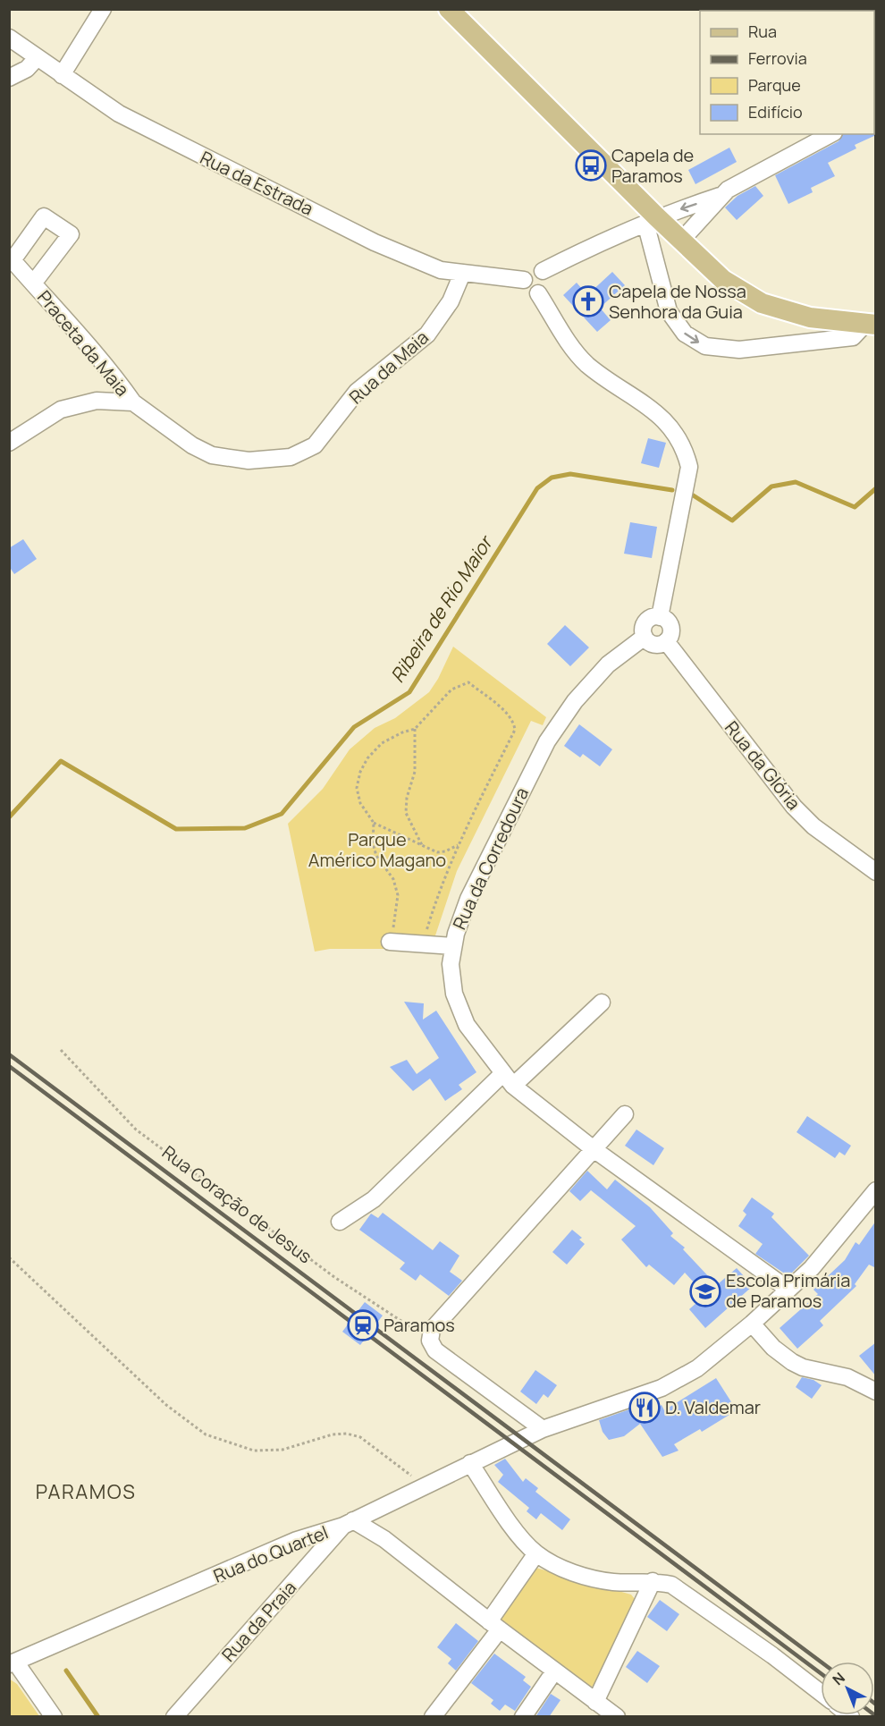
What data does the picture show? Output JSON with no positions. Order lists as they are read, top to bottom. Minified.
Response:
{"streets":{"street":["Rua da Estrada","Praceta da Maia","Rua da Maia","Rua da Glória","Rua da Corredoura","Rua do Quartel","Rua da Praia"],"path":["Rua Coração de Jesus"]},"crossings":[["Rua da Estrada","Rua da Maia"],["Praceta da Maia","Rua da Maia"],["Rua da Glória","Rua da Corredoura"],["Rua da Corredoura","Rua do Quartel"],["Rua do Quartel","Rua da Praia"]],"districts":["PARAMOS"],"water":["Ribeira de Rio Maior"],"parks":["Parque Américo Magano"],"places":{"bus stop":["Capela de Paramos"],"church":["Capela de Nossa Senhora da Guia"],"school or university":["Escola Primária de Paramos"],"station":["Paramos"],"restaurant":["D. Valdemar"]},"legend":["Rua","Ferrovia","Parque","Edifício"],"north":"top left"}
